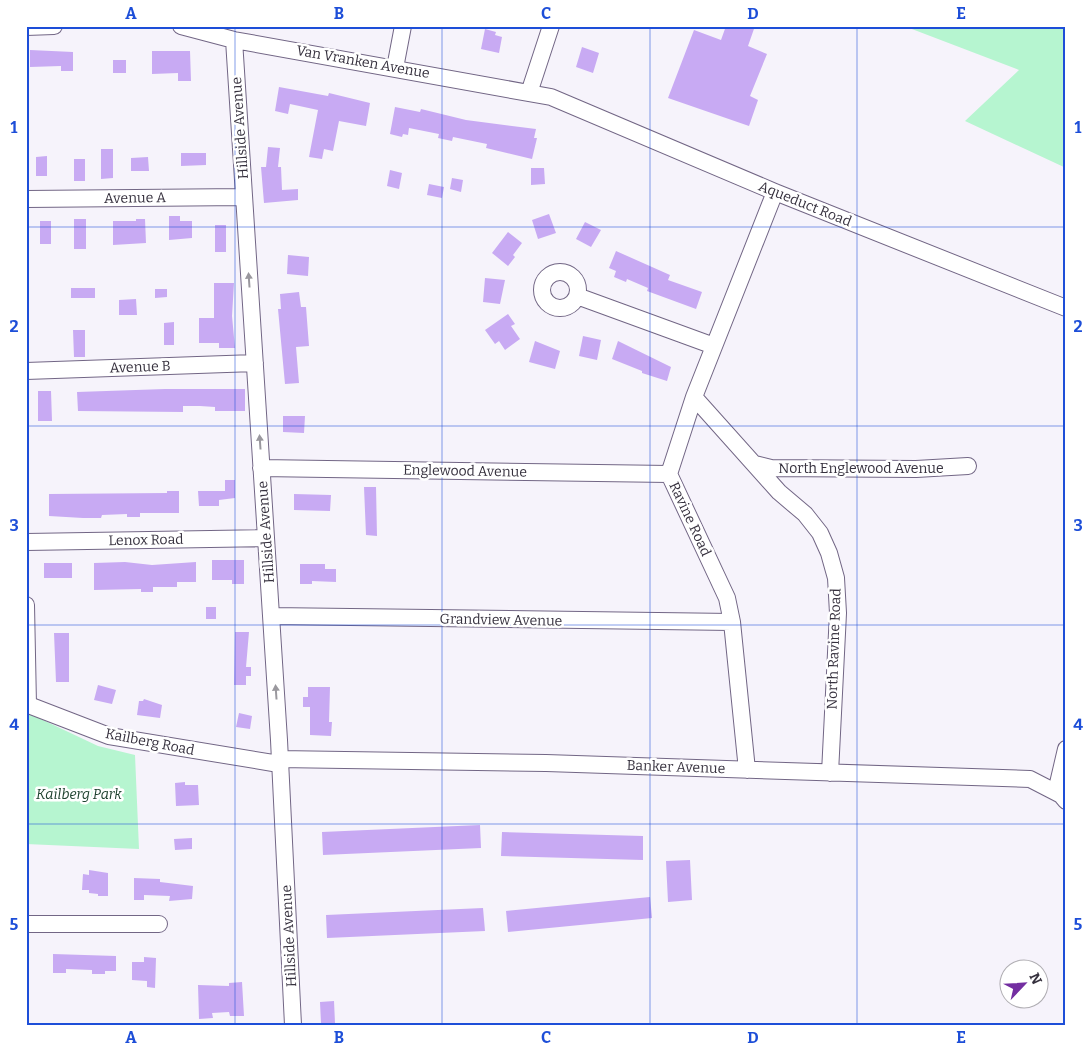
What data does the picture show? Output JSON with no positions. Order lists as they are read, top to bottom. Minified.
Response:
{"streets":{"street":["Van Vranken Avenue","Hillside Avenue","Avenue A","Aqueduct Road","Avenue B","North Englewood Avenue","Englewood Avenue","Ravine Road","Lenox Road","Grandview Avenue","North Ravine Road","Kailberg Road","Banker Avenue"]},"crossings":[["Van Vranken Avenue","Hillside Avenue"],["Van Vranken Avenue","Aqueduct Road"],["Hillside Avenue","Avenue A"],["Hillside Avenue","Avenue B"],["Hillside Avenue","Englewood Avenue"],["Hillside Avenue","Lenox Road"],["Hillside Avenue","Grandview Avenue"],["Hillside Avenue","Kailberg Road"],["Hillside Avenue","Banker Avenue"],["Aqueduct Road","Ravine Road"],["North Englewood Avenue","North Ravine Road"],["Englewood Avenue","Ravine Road"],["Ravine Road","Grandview Avenue"],["Ravine Road","North Ravine Road"],["Ravine Road","Banker Avenue"],["North Ravine Road","Banker Avenue"],["Kailberg Road","Banker Avenue"]],"one_way":["Hillside Avenue"],"parks":["Kailberg Park"],"north":"top right","grid":{"columns":["A","B","C","D","E"],"rows":["1","2","3","4","5"]}}
